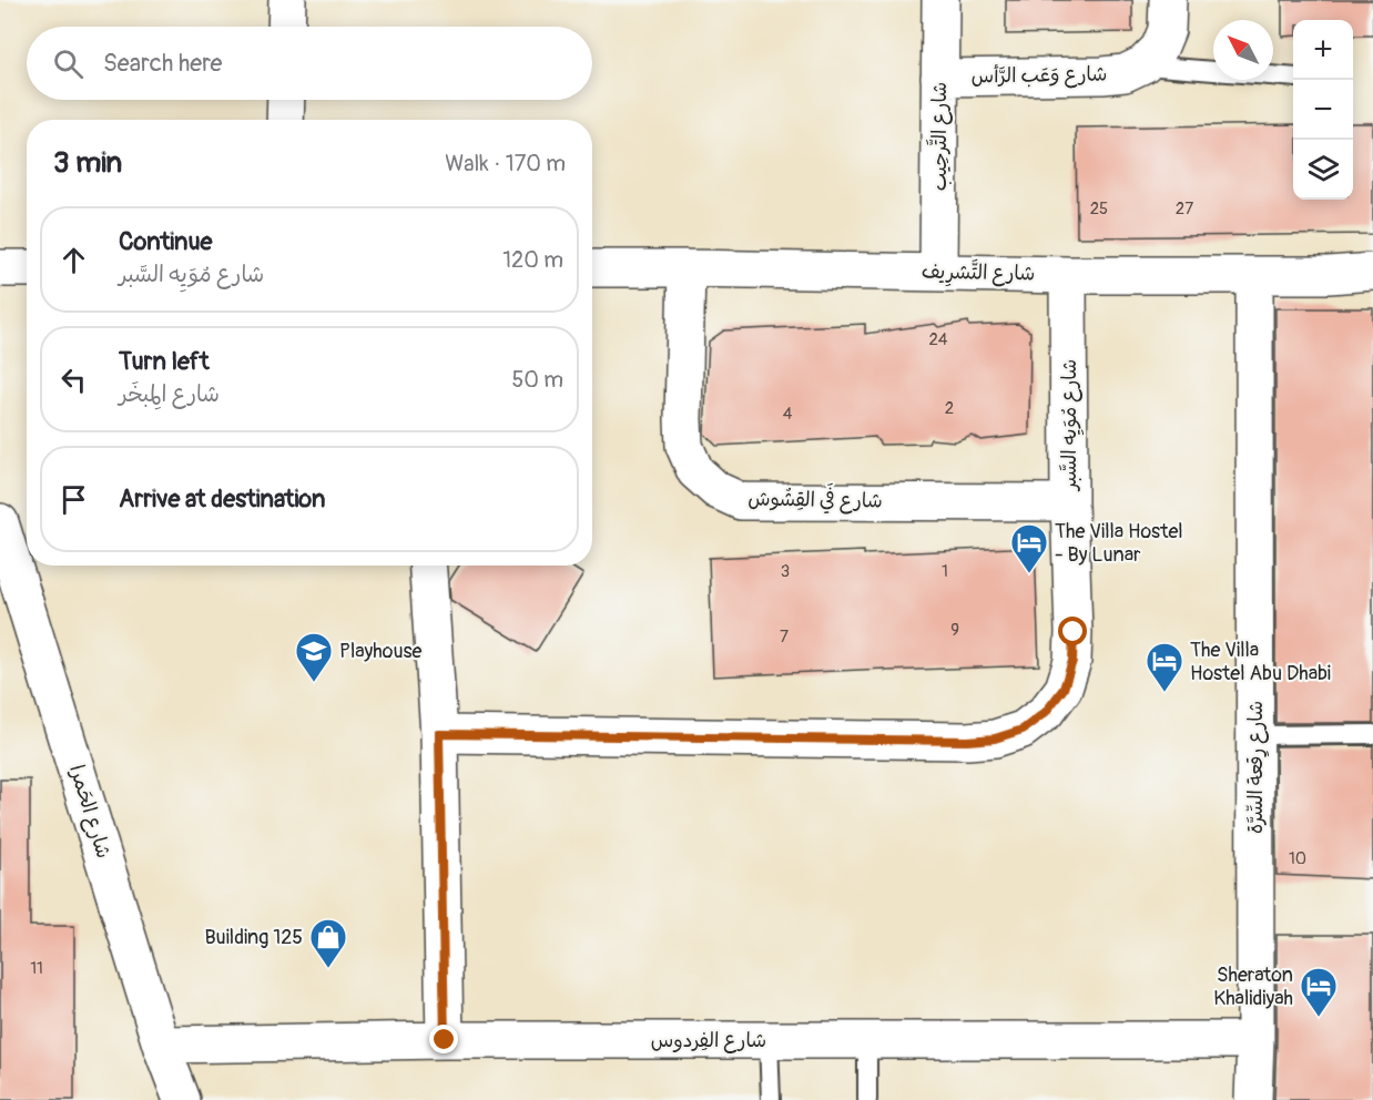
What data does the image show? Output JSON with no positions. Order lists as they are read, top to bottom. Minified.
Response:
{"streets":{"street":["شارع وَعَب الرَّأس","شارع التَّرحِيب","شارع التَّشرِيف","شارع مُوَيِه السَّبر","شارع فَي القِشُوش","شارع رِقعة السِّرَّة","شارع الحَمرا","شارع الفِردوس"]},"crossings":[["شارع وَعَب الرَّأس","شارع التَّرحِيب"],["شارع التَّرحِيب","شارع التَّشرِيف"],["شارع التَّشرِيف","شارع مُوَيِه السَّبر"],["شارع التَّشرِيف","شارع فَي القِشُوش"],["شارع التَّشرِيف","شارع رِقعة السِّرَّة"],["شارع مُوَيِه السَّبر","شارع فَي القِشُوش"],["شارع رِقعة السِّرَّة","شارع الفِردوس"],["شارع الحَمرا","شارع الفِردوس"]],"places":{"hotel":["The Villa Hostel - By Lunar","The Villa Hostel Abu Dhabi","Sheraton Khalidiyah"],"school or university":["Playhouse"],"shop":["Building 125"]},"house_numbers":["25","27","24","2","4","3","1","9","7","10","11"],"north":"top left","page":{"map_buttons":["+","−"],"search":"Search here","heading":["3 min","Walk · 170 m"],"list":[["Continue","شارع مُوَيِه السَّبر","120 m"],["Turn left","شارع المِبخَر","50 m"],"Arrive at destination"]}}
